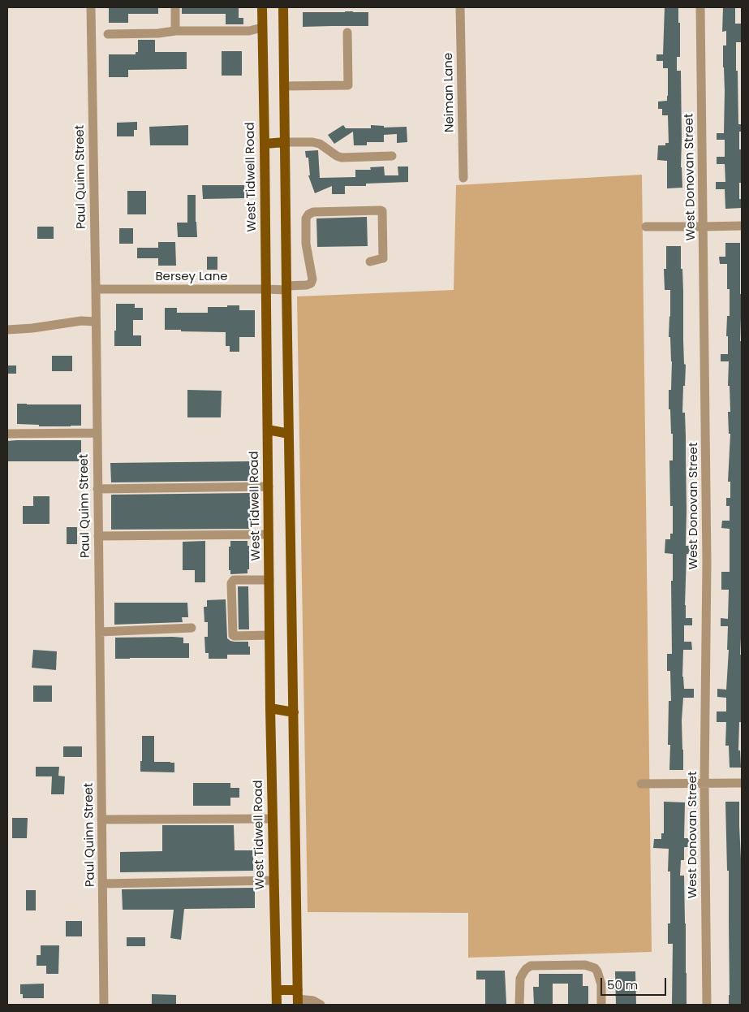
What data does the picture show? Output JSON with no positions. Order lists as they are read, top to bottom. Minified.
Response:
{"streets":{"main road":["West Tidwell Road"],"street":["Neiman Lane","Paul Quinn Street","West Donovan Street","Bersey Lane"]},"crossings":[["Paul Quinn Street","Bersey Lane"],["West Tidwell Road","Bersey Lane"]],"scale_bar":"50 m"}
